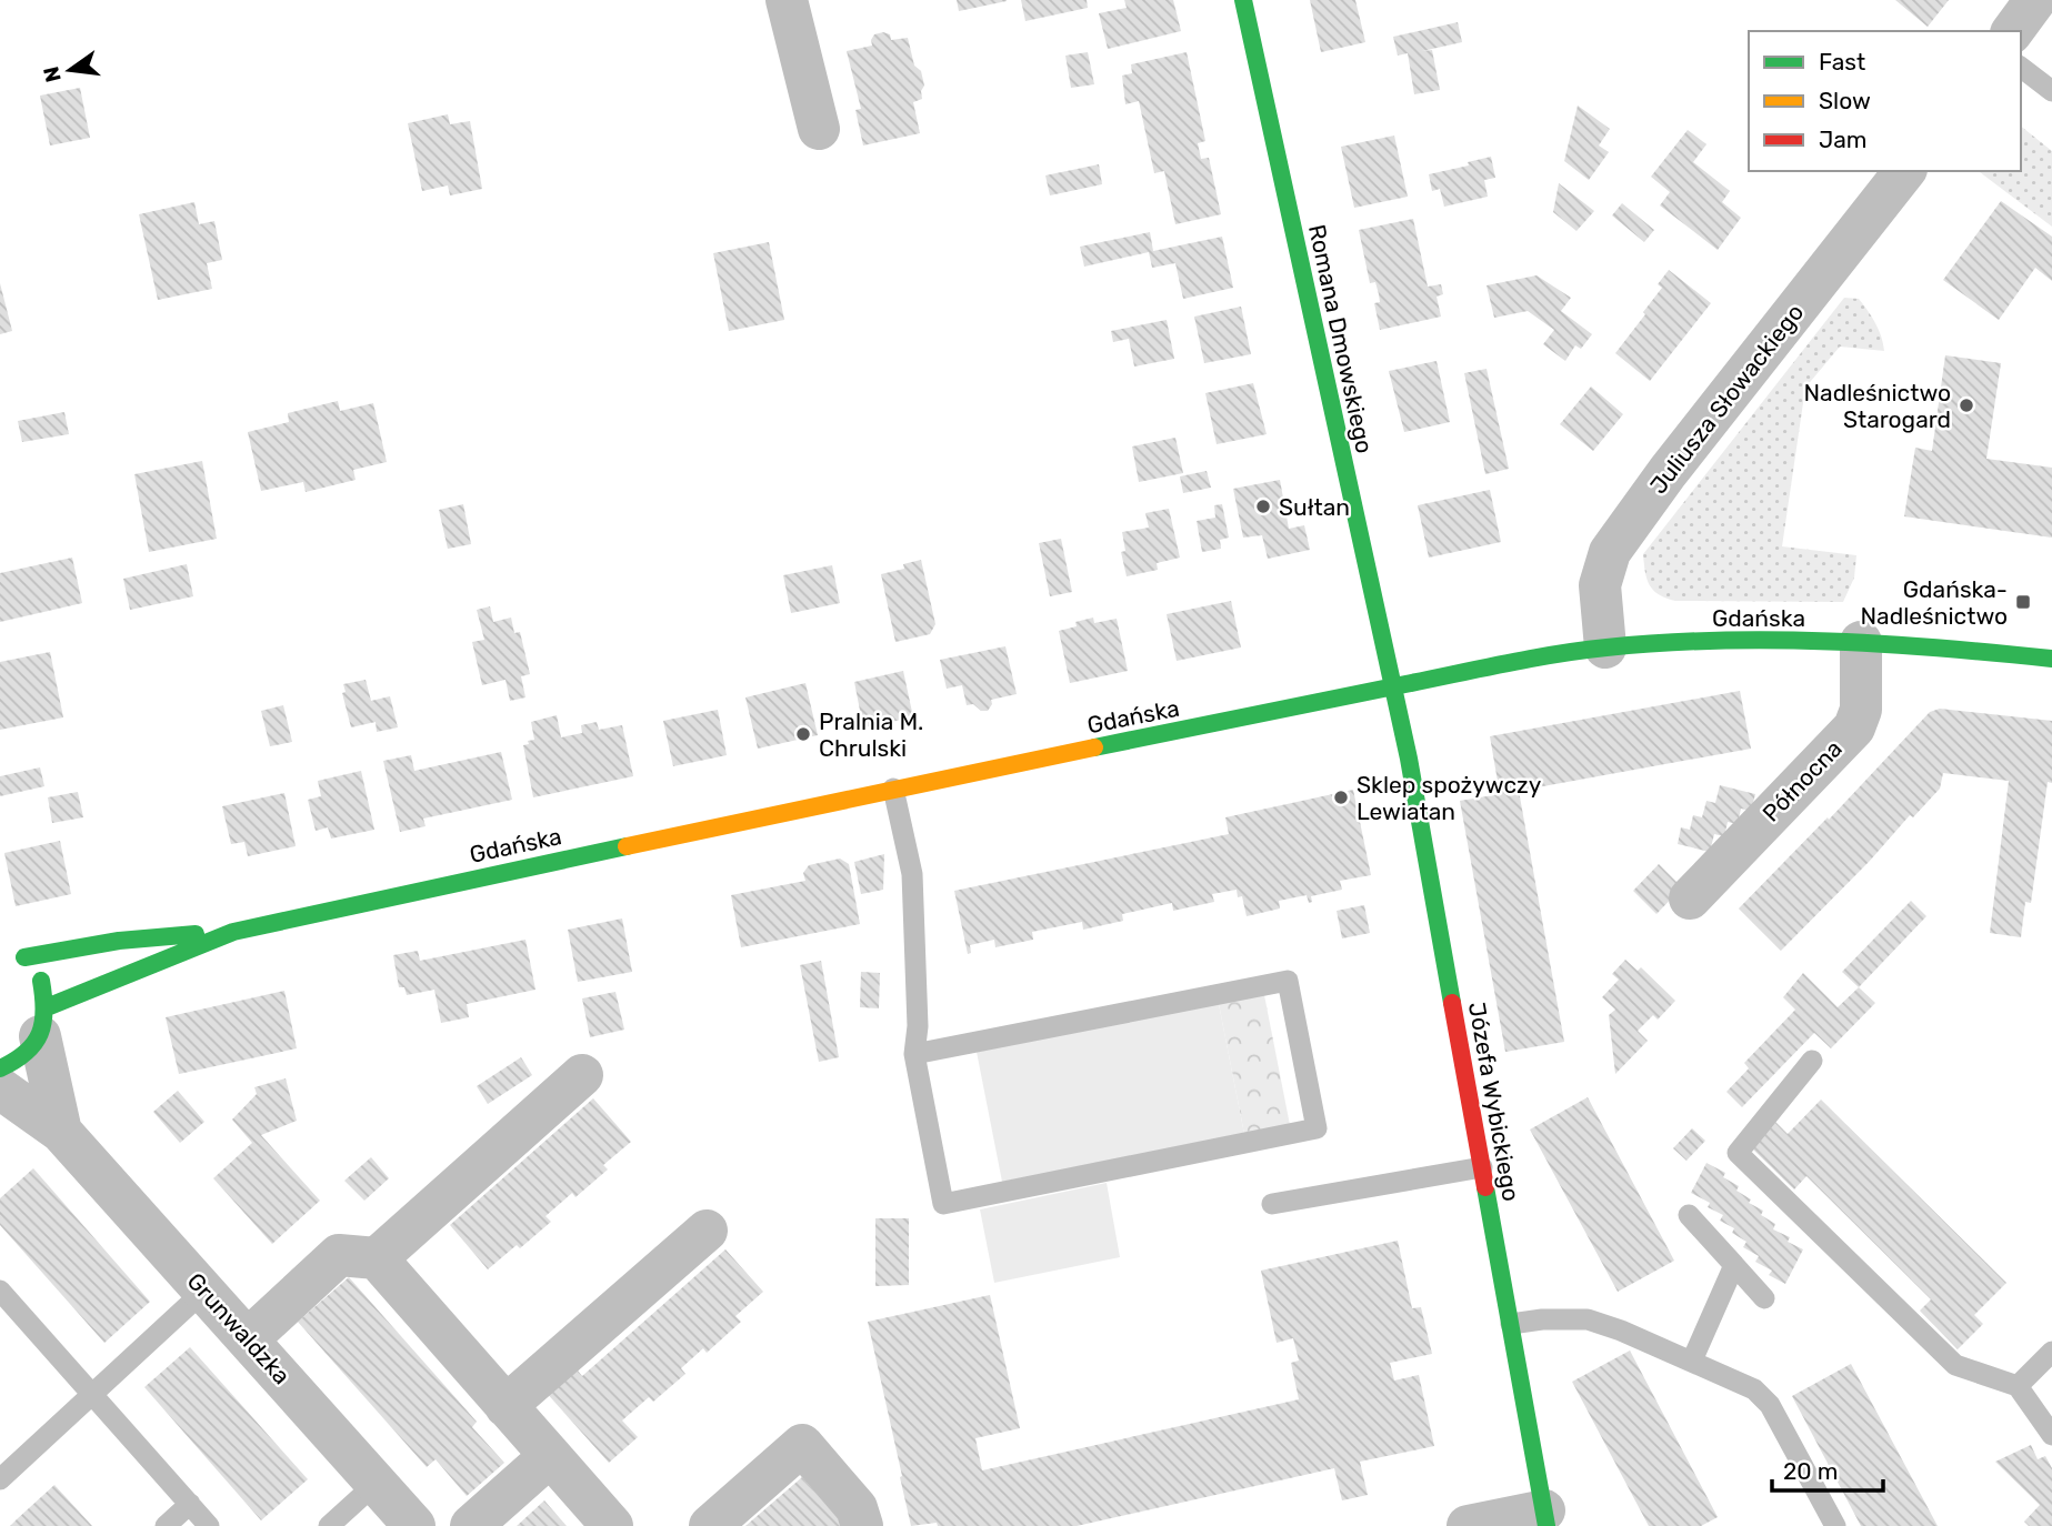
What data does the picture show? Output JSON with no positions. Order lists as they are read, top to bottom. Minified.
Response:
{"streets":{"main road":["Romana Dmowskiego","Gdańska","Józefa Wybickiego"],"street":["Juliusza Słowackiego","Północna","Grunwaldzka"]},"crossings":[["Romana Dmowskiego","Gdańska"],["Romana Dmowskiego","Józefa Wybickiego"],["Juliusza Słowackiego","Gdańska"],["Gdańska","Północna"],["Gdańska","Józefa Wybickiego"],["Gdańska","Grunwaldzka"]],"places":{"other":["Nadleśnictwo Starogard","Sułtan","Pralnia M. Chrulski","Sklep spożywczy Lewiatan"],"transit":["Gdańska- Nadleśnictwo"]},"legend":["Fast","Slow","Jam"],"scale_bar":"20 m","north":"left"}
